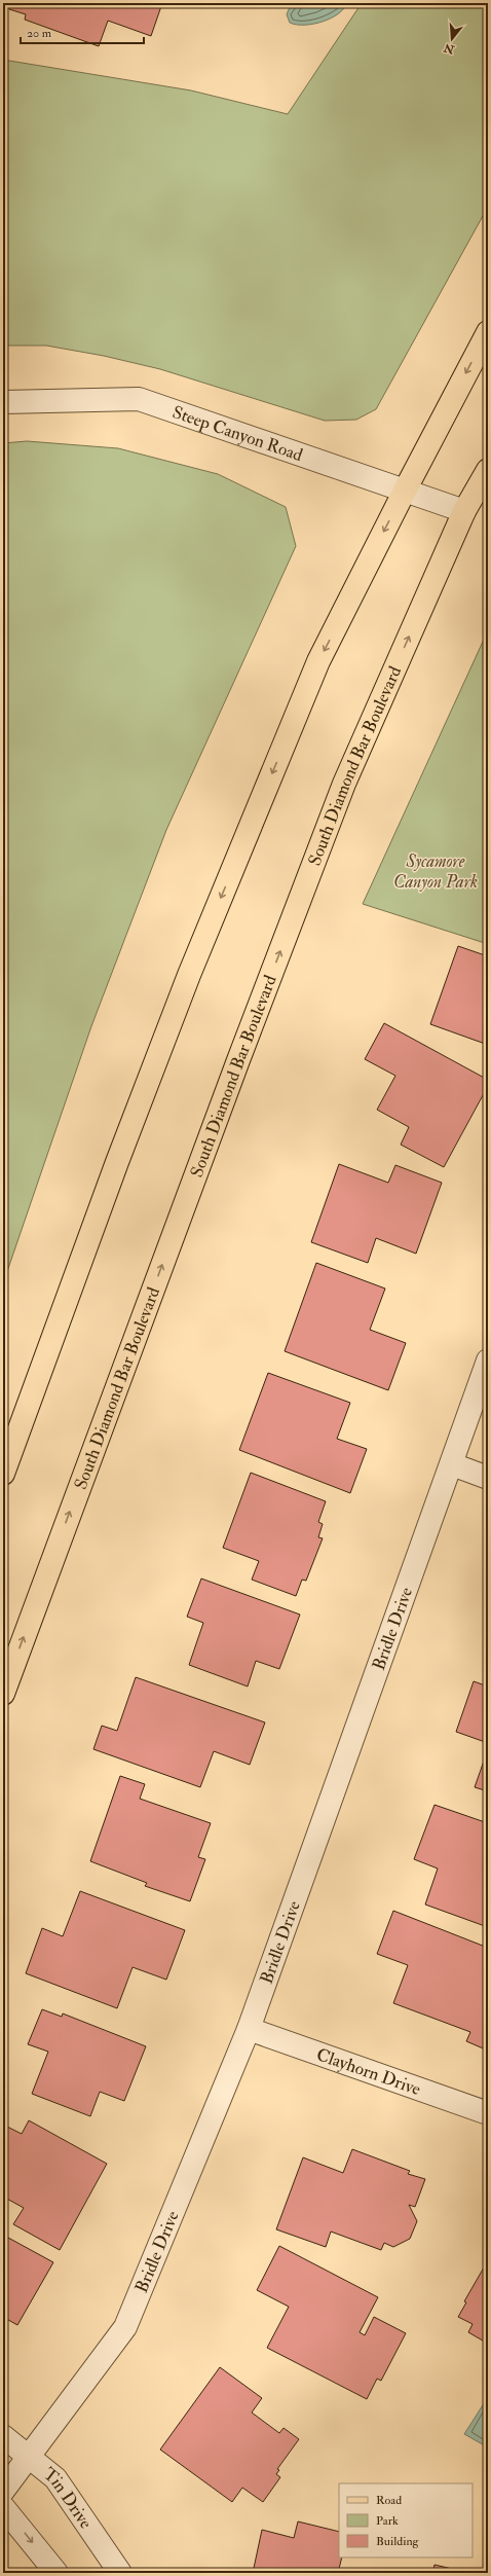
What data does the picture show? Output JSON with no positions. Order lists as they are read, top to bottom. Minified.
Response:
{"streets":{"main road":["South Diamond Bar Boulevard"],"street":["Steep Canyon Road","Bridle Drive","Clayhorn Drive","Tin Drive"]},"crossings":[["Steep Canyon Road","South Diamond Bar Boulevard"],["Bridle Drive","Clayhorn Drive"],["Bridle Drive","Tin Drive"]],"parks":["Sycamore Canyon Park"],"legend":["Road","Park","Building"],"scale_bar":"20 m","north":"bottom"}
